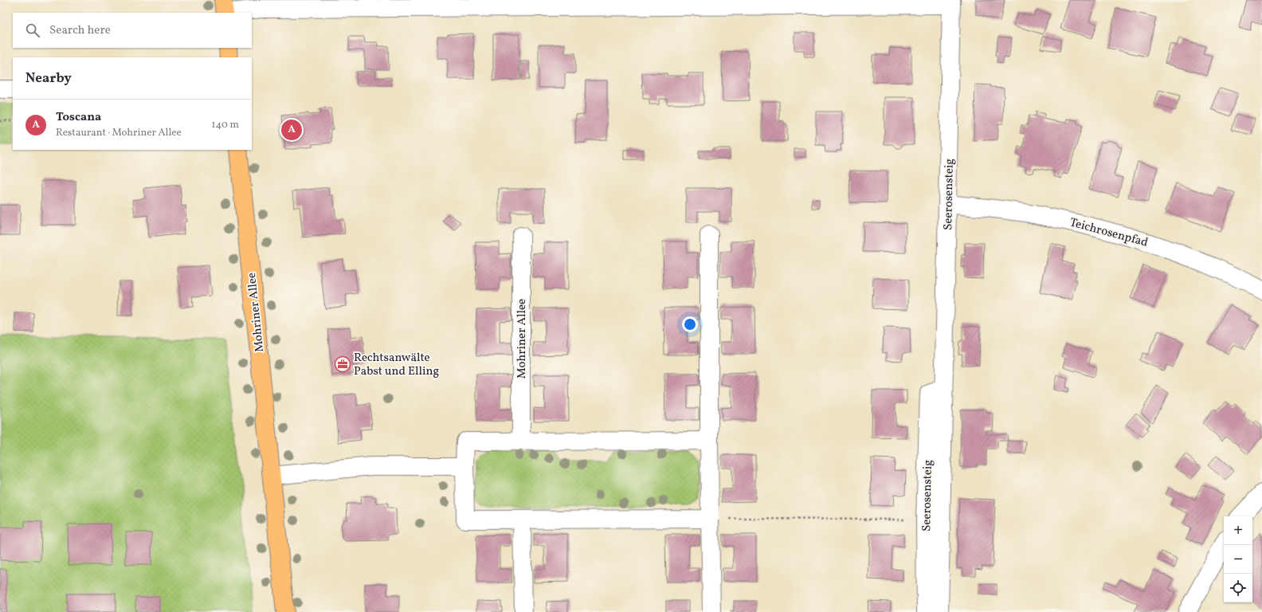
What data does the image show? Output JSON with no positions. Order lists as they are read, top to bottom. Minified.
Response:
{"streets":{"main road":["Mohriner Allee"],"street":["Seerosensteig","Teichrosenpfad"]},"crossings":[["Seerosensteig","Teichrosenpfad"]],"places":{"office":["Rechtsanwälte Pabst und Elling"]},"page":{"search":"Search here","heading":"Nearby","list":[{"mark":"A","name":"Toscana","note":"Restaurant · Mohriner Allee","value":"140 m"}],"pins":"A","map_buttons":["+","−"]}}
